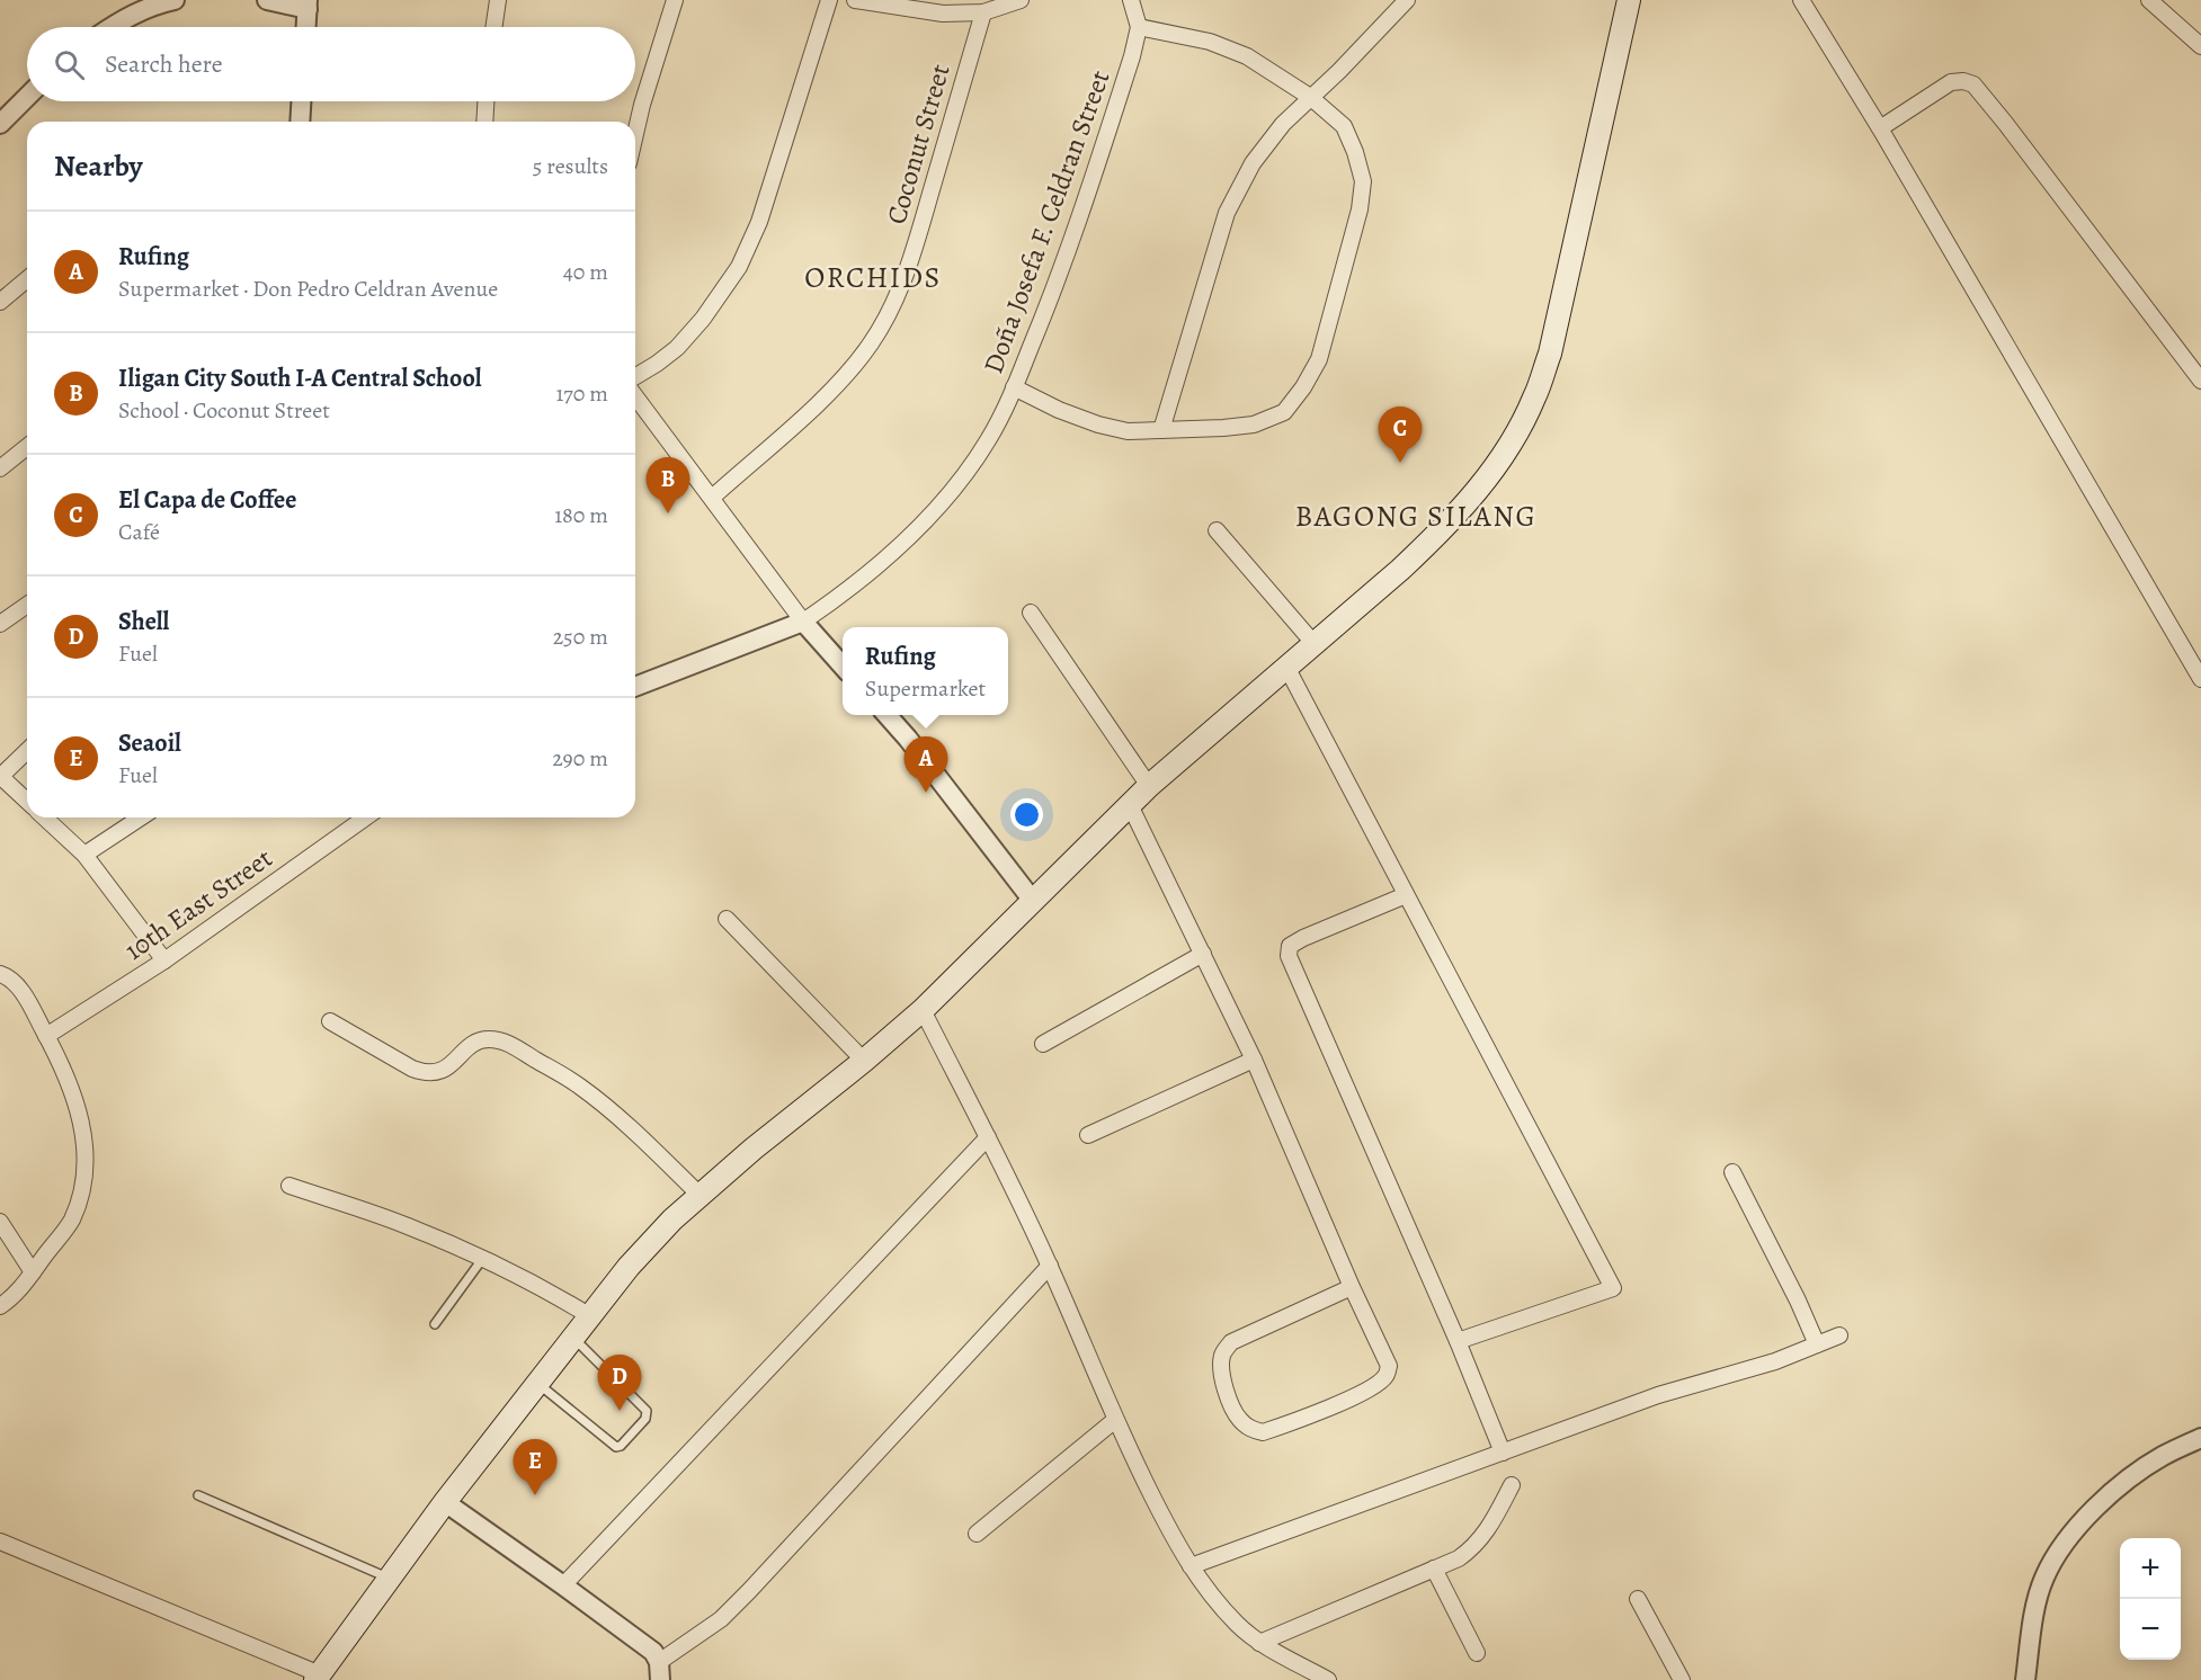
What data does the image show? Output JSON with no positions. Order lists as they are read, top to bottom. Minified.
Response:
{"streets":{"street":["Coconut Street","Doña Josefa F. Celdran Street","10th East Street"]},"districts":["ORCHIDS","BAGONG SILANG"],"page":{"search":"Search here","heading":["Nearby","5 results"],"list":[{"mark":"A","name":"Rufing","note":"Supermarket · Don Pedro Celdran Avenue","value":"40 m"},{"mark":"B","name":"Iligan City South I-A Central School","note":"School · Coconut Street","value":"170 m"},{"mark":"C","name":"El Capa de Coffee","note":"Café","value":"180 m"},{"mark":"D","name":"Shell","note":"Fuel","value":"250 m"},{"mark":"E","name":"Seaoil","note":"Fuel","value":"290 m"}],"pins":["C","B","A","D","E"],"popup":["Rufing","Supermarket"],"map_buttons":["+","−"]}}
